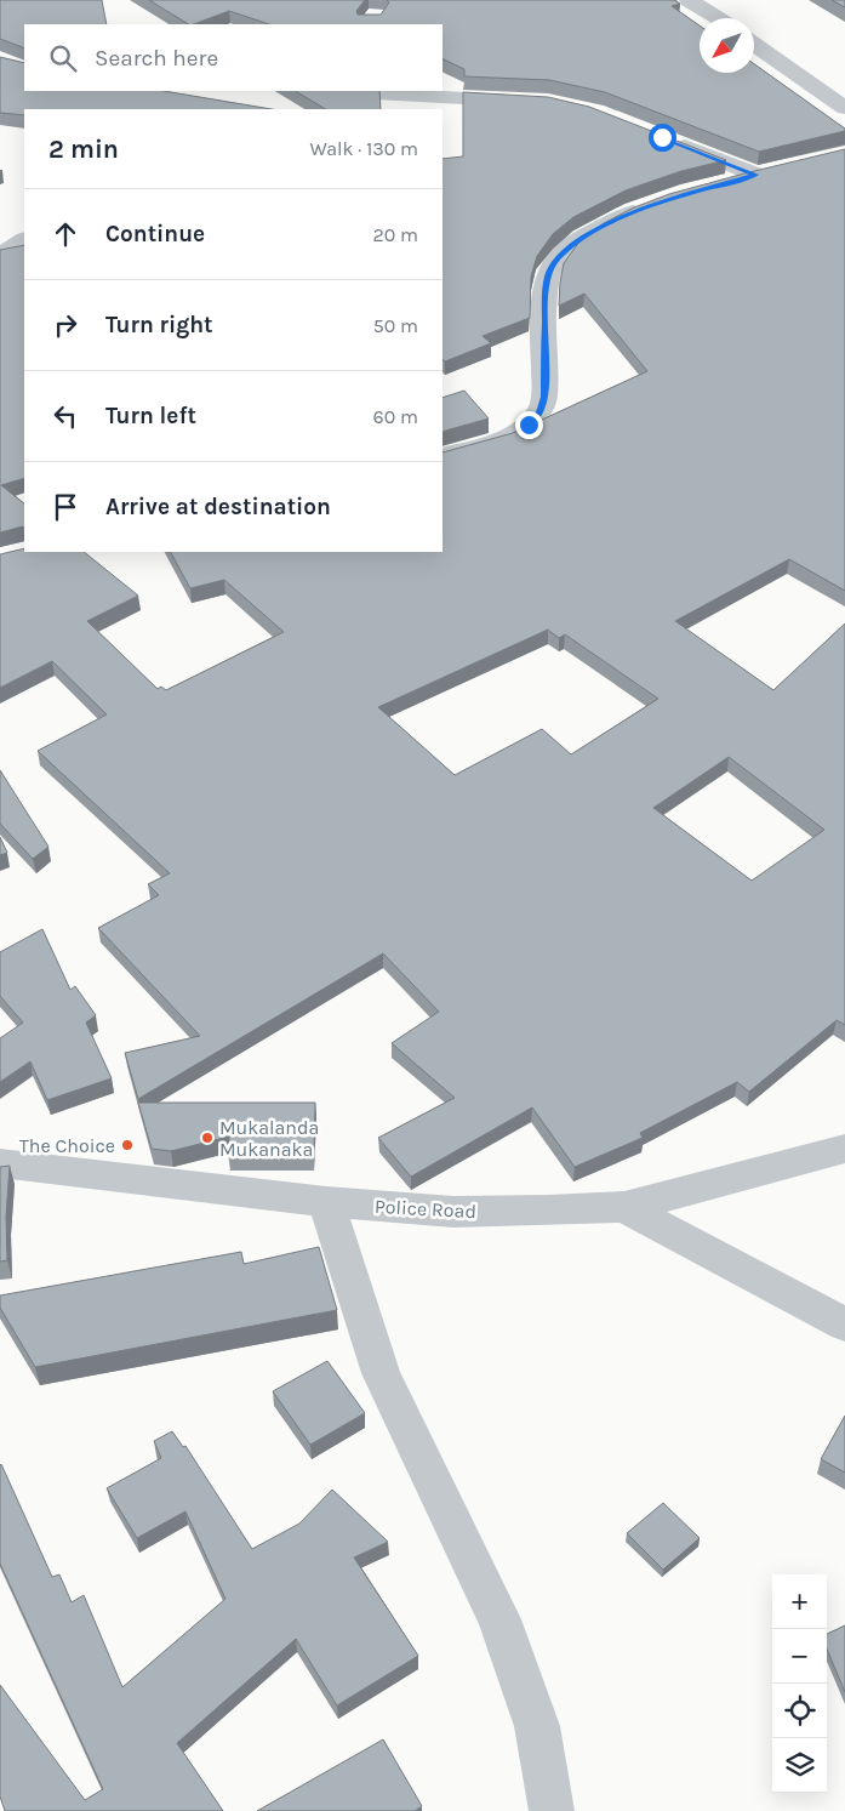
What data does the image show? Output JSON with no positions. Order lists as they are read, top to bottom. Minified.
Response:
{"streets":{"street":["Police Road"]},"places":["Mukalanda Mukanaka","The Choice"],"north":"bottom left","page":{"search":"Search here","heading":["2 min","Walk · 130 m"],"list":[["Continue","20 m"],["Turn right","50 m"],["Turn left","60 m"],"Arrive at destination"],"map_buttons":["+","−"]}}
